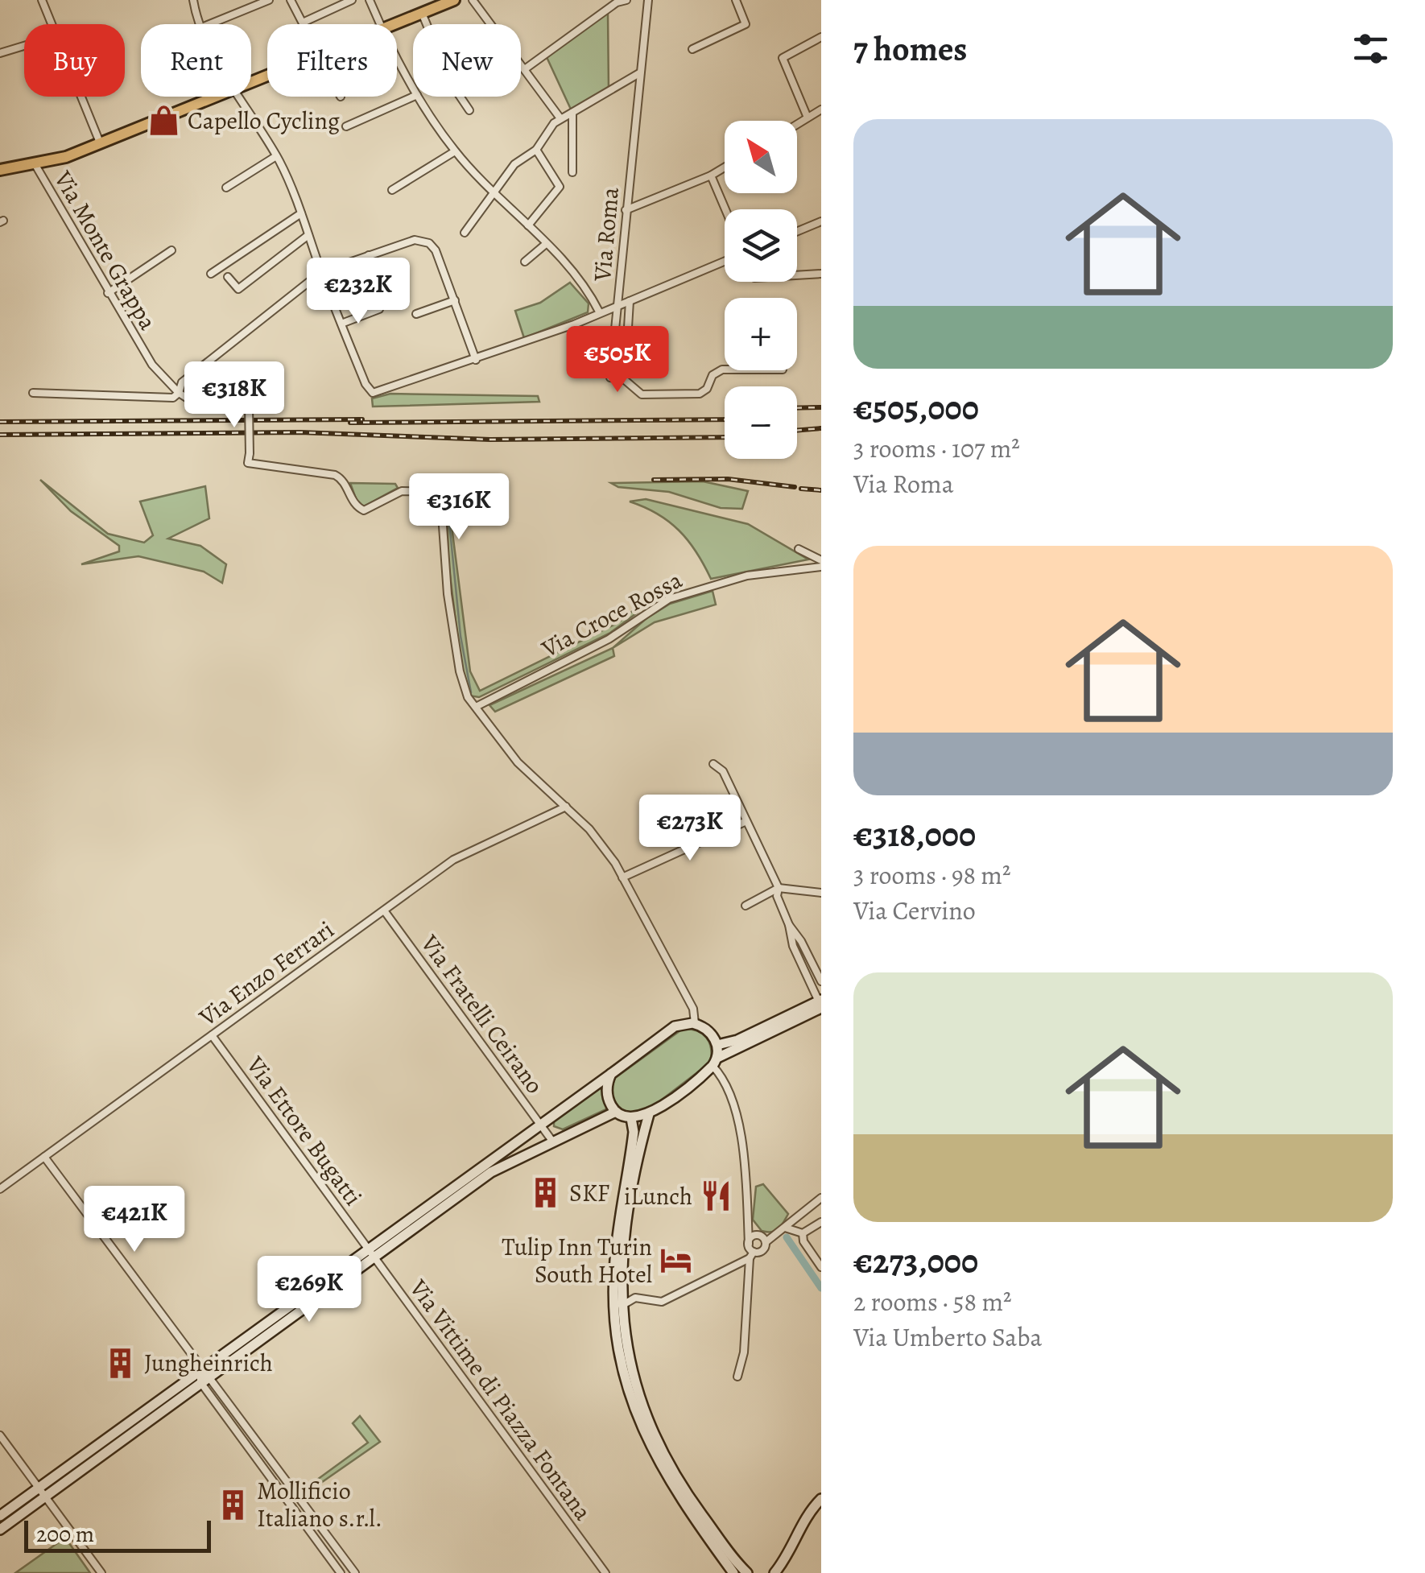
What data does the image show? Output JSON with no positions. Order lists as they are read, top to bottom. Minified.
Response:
{"streets":{"street":["Via Roma","Via Monte Grappa","Via Croce Rossa","Via Enzo Ferrari","Via Fratelli Ceirano","Via Ettore Bugatti","Via Vittime di Piazza Fontana"]},"crossings":[["Via Enzo Ferrari","Via Fratelli Ceirano"],["Via Enzo Ferrari","Via Ettore Bugatti"],["Via Ettore Bugatti","Via Vittime di Piazza Fontana"]],"places":{"shop":["Capello Cycling"],"building":["SKF","Jungheinrich","Mollificio Italiano s.r.l."],"restaurant":["iLunch"],"hotel":["Tulip Inn Turin South Hotel"]},"scale_bar":"200 m","north":"top left","page":{"heading":"7 homes","chip":["Buy","Rent","Filters","New"],"list":[{"name":"€505,000","note":"3 rooms · 107 m² · Via Roma"},{"name":"€318,000","note":"3 rooms · 98 m² · Via Cervino"},{"name":"€273,000","note":"2 rooms · 58 m² · Via Umberto Saba"}],"map_buttons":["+","−"],"price":["€232K","€505K","€318K","€316K","€273K","€421K","€269K"],"scale":"200 m"}}
